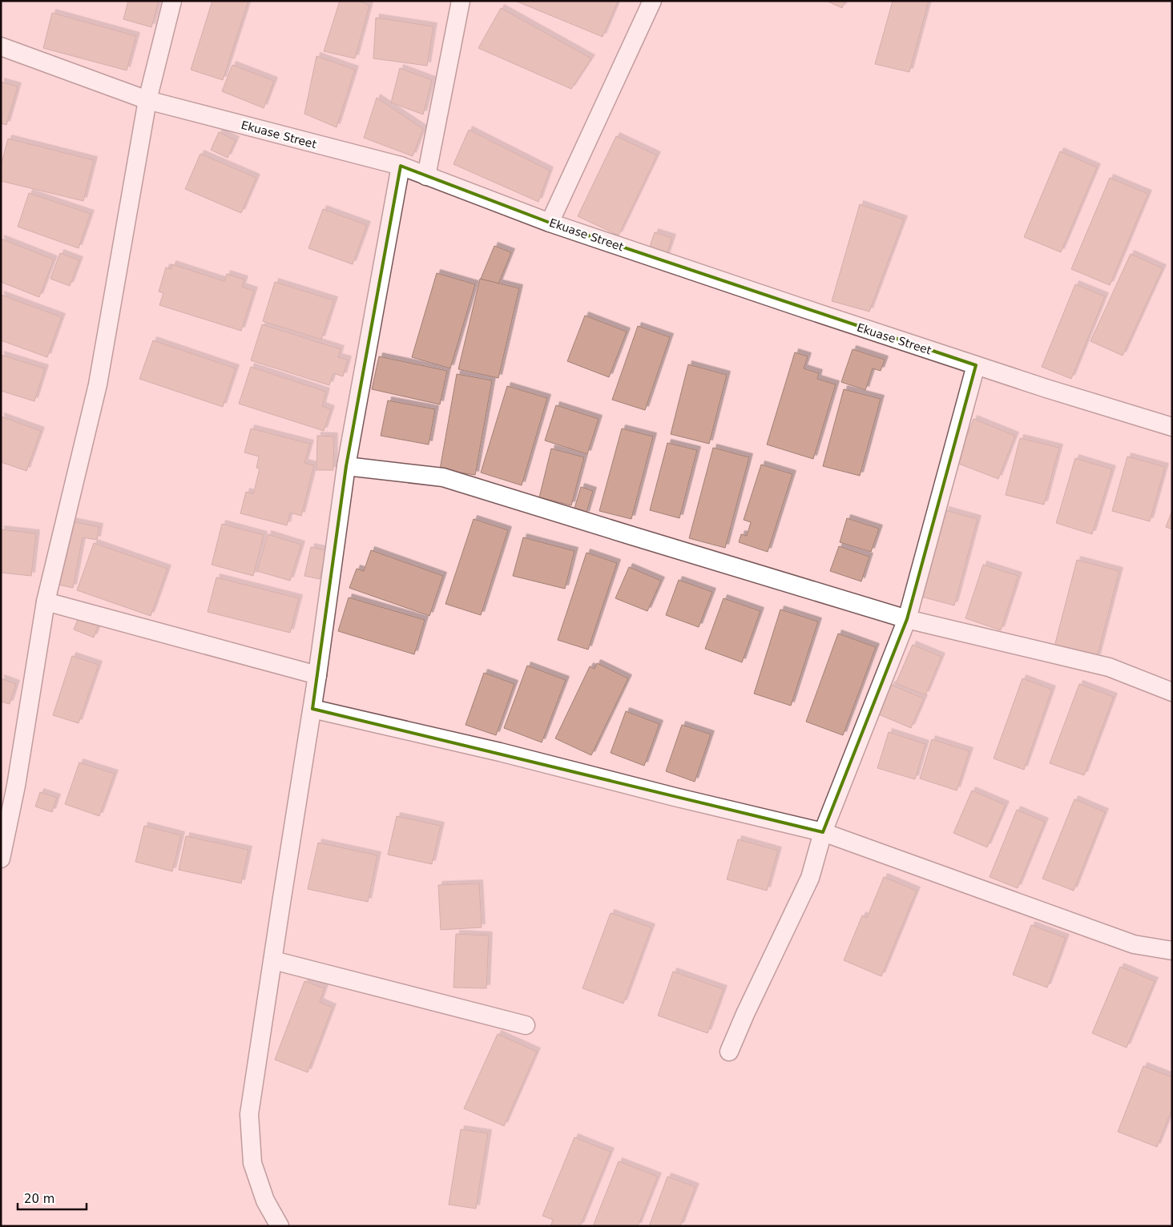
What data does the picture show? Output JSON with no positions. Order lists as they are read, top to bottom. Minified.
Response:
{"streets":{"street":["Ekuase Street"]},"scale_bar":"20 m"}
